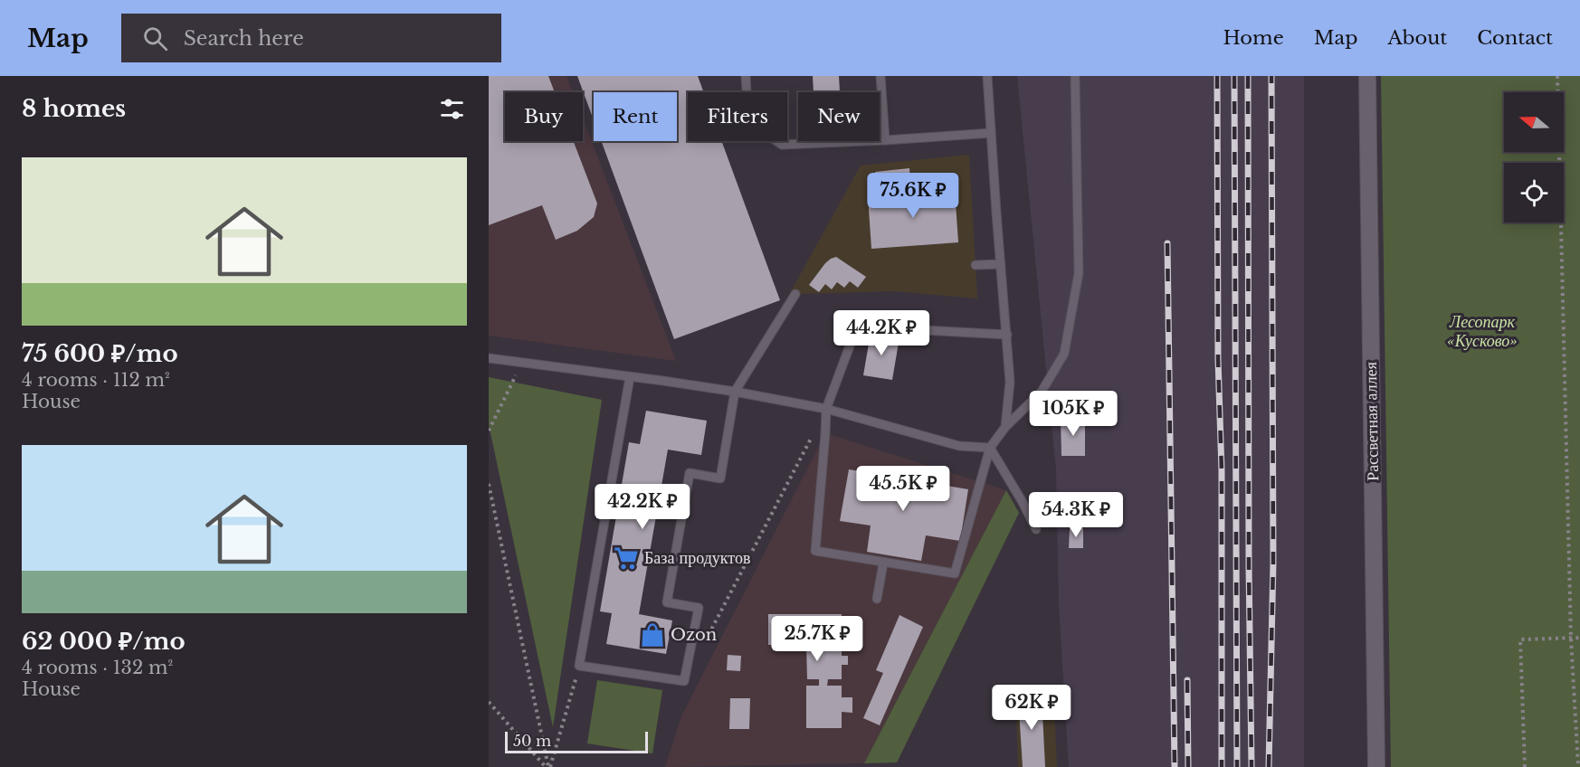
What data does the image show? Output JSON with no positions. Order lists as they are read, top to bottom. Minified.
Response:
{"streets":{"street":["Рассветная аллея"]},"parks":["Лесопарк «Кусково»"],"places":{"supermarket":["База продуктов"],"shop":["Ozon"]},"scale_bar":"50 m","north":"left","page":{"header":"Map","search":"Search here","nav":["Home","Map","About","Contact"],"heading":"8 homes","chip":["Buy","Rent","Filters","New"],"list":[{"name":"75 600 ₽/mo","note":"4 rooms · 112 m² · House"},{"name":"62 000 ₽/mo","note":"4 rooms · 132 m² · House"}],"price":["75.6K ₽","44.2K ₽","105K ₽","45.5K ₽","42.2K ₽","54.3K ₽","25.7K ₽","62K ₽"],"scale":"50 m"}}
